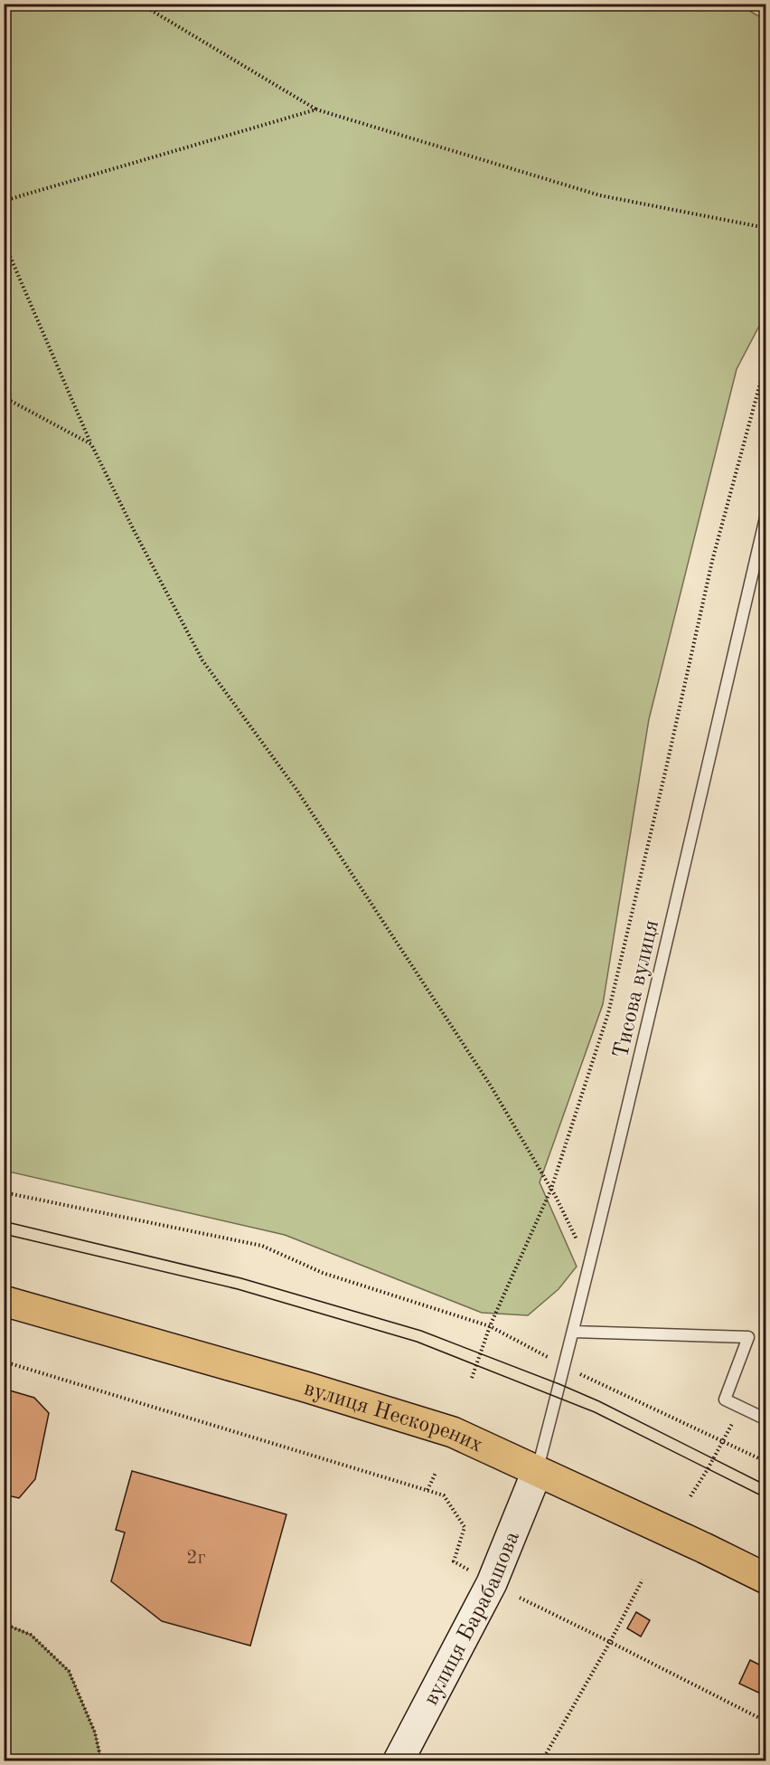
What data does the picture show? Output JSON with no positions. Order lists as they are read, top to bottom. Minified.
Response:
{"streets":{"main road":["вулиця Нескорених"],"street":["вулиця Барабашова"],"lane":["Тисова вулиця"]},"crossings":[["Тисова вулиця","вулиця Нескорених"],["Тисова вулиця","вулиця Барабашова"],["вулиця Нескорених","вулиця Барабашова"]],"house_numbers":["2г"]}
